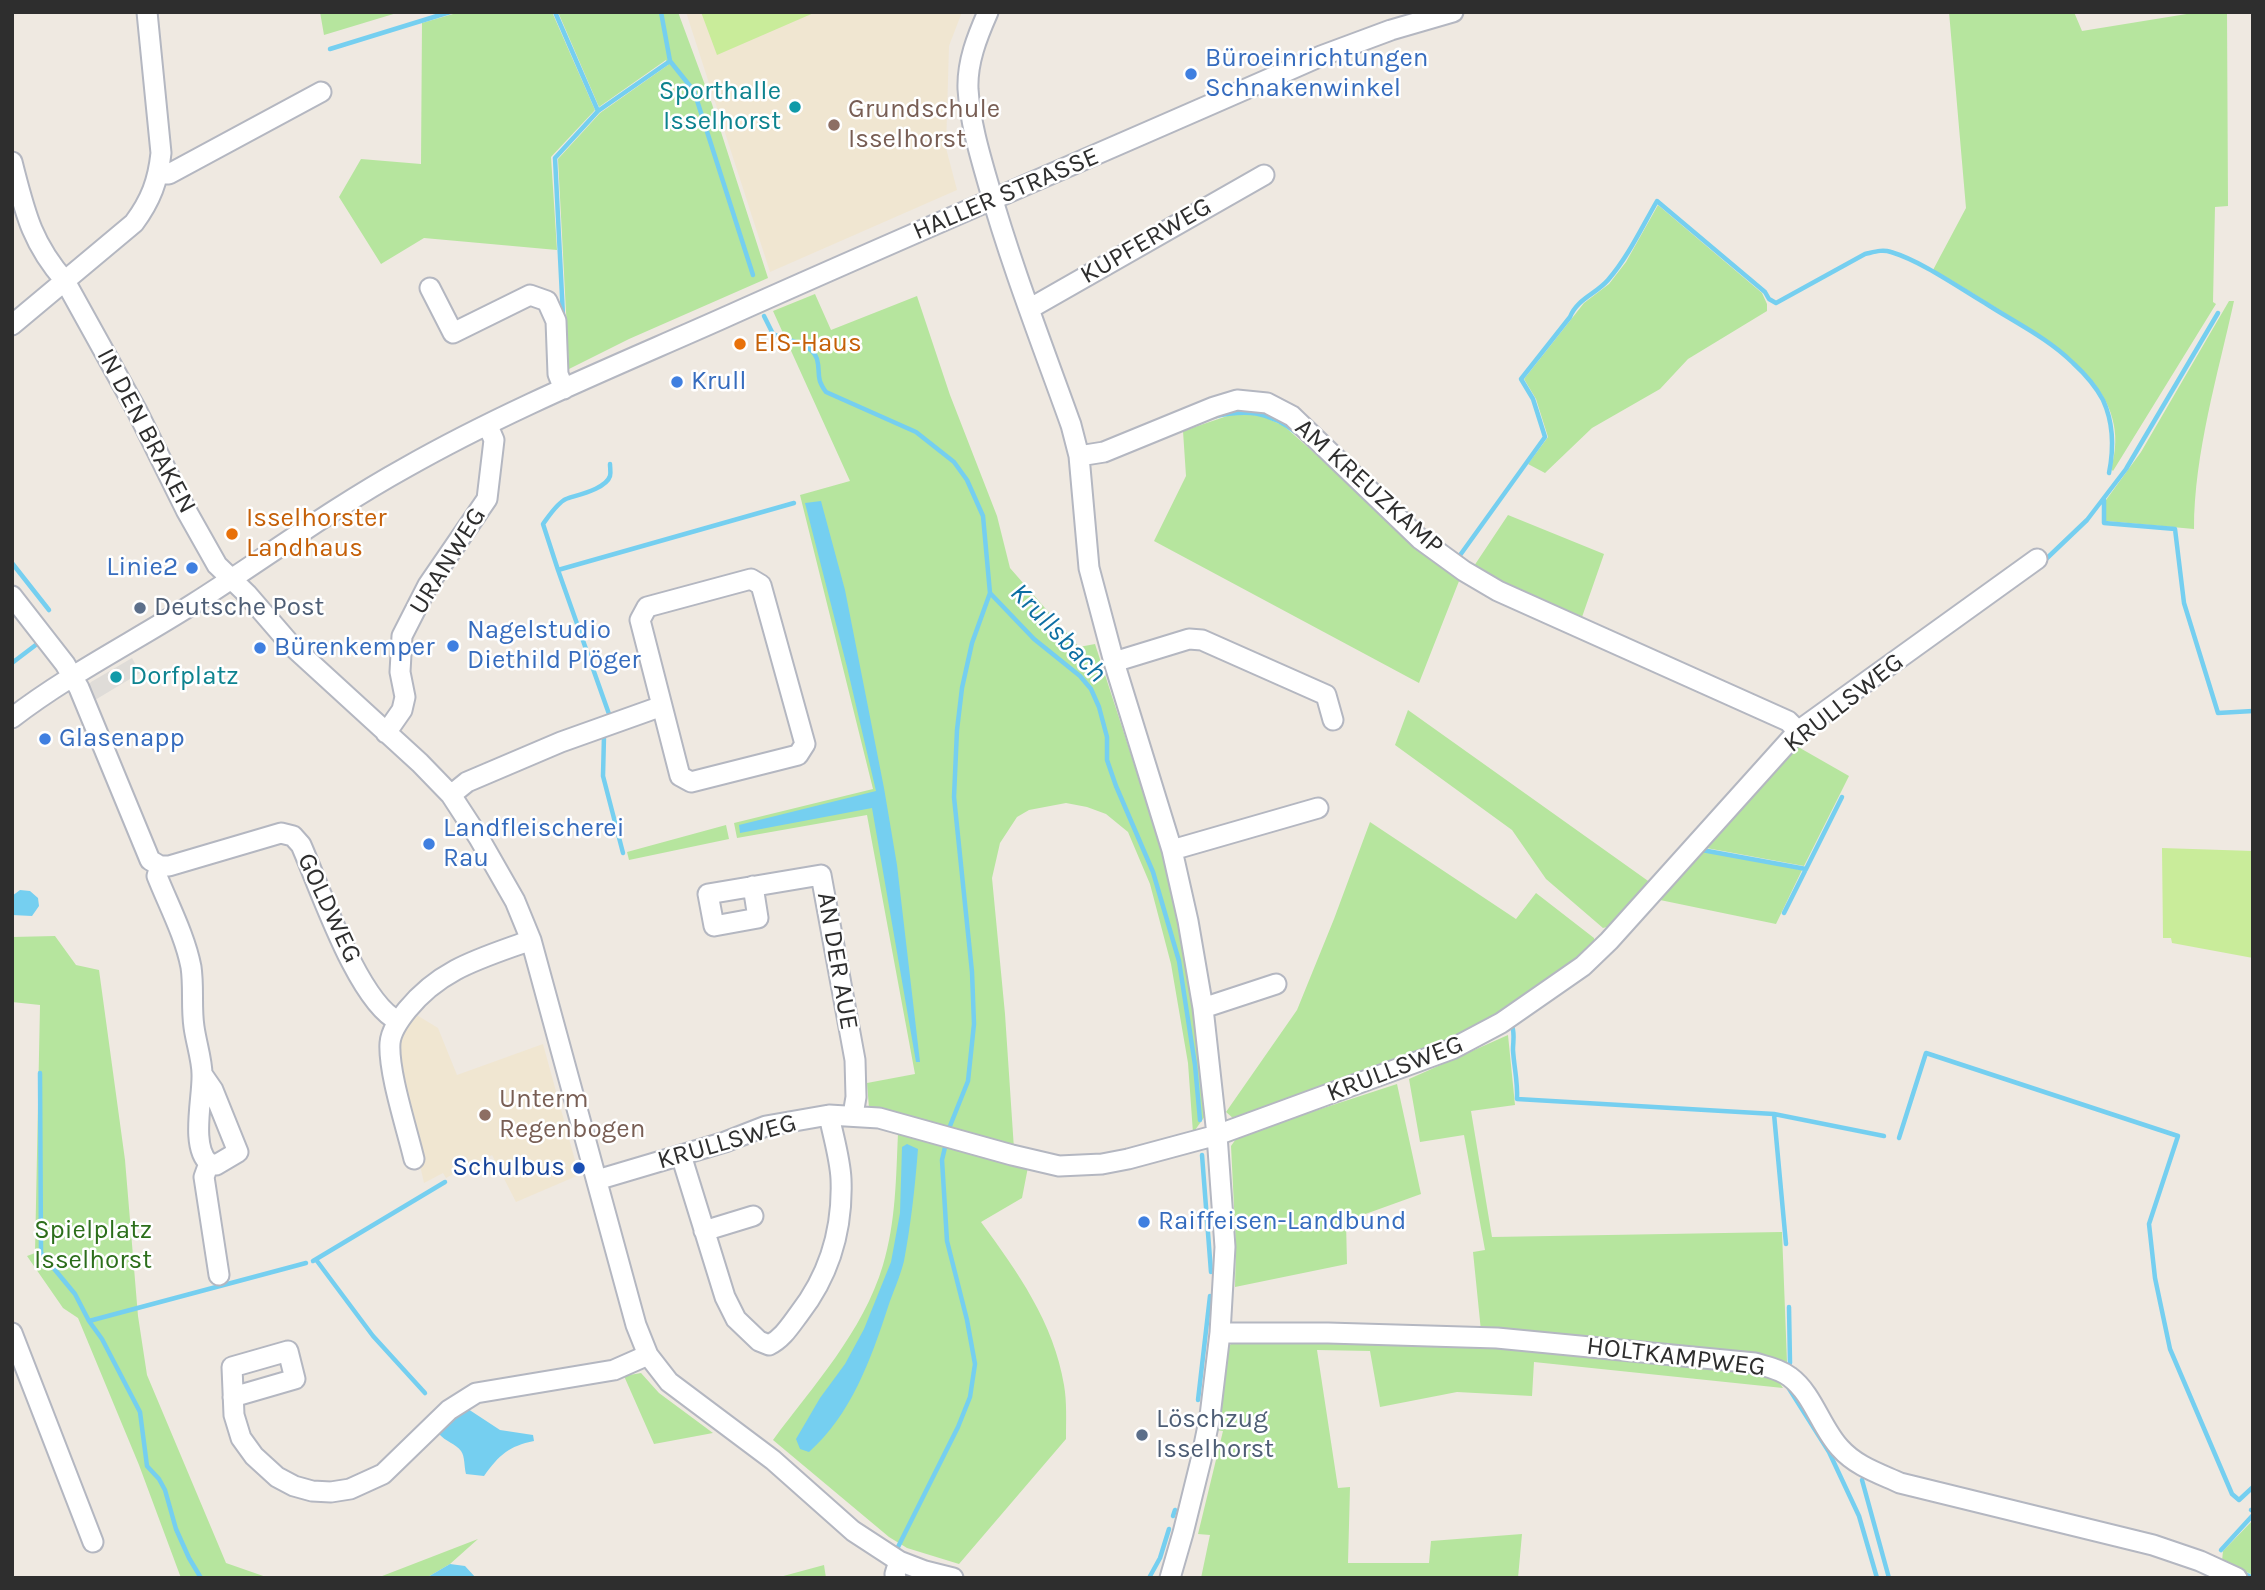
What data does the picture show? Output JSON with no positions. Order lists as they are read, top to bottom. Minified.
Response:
{"streets":{"street":["HALLER STRASSE","KUPFERWEG","IN DEN BRAKEN","AM KREUZKAMP","URANWEG","KRULLSWEG","GOLDWEG","AN DER AUE","HOLTKAMPWEG"]},"crossings":[["HALLER STRASSE","IN DEN BRAKEN"],["HALLER STRASSE","URANWEG"],["IN DEN BRAKEN","URANWEG"],["IN DEN BRAKEN","KRULLSWEG"],["AM KREUZKAMP","KRULLSWEG"],["KRULLSWEG","AN DER AUE"]],"water":["Krullsbach"],"parks":["Spielplatz Isselhorst"],"places":["Büroeinrichtungen Schnakenwinkel","Sporthalle Isselhorst","Grundschule Isselhorst","EIS-Haus","Krull","Isselhorster Landhaus","Linie2","Deutsche Post","Nagelstudio Diethild Plöger","Bürenkemper","Dorfplatz","Glasenapp","Landfleischerei Rau","Unterm Regenbogen","Schulbus","Raiffeisen-Landbund","Löschzug Isselhorst"]}
